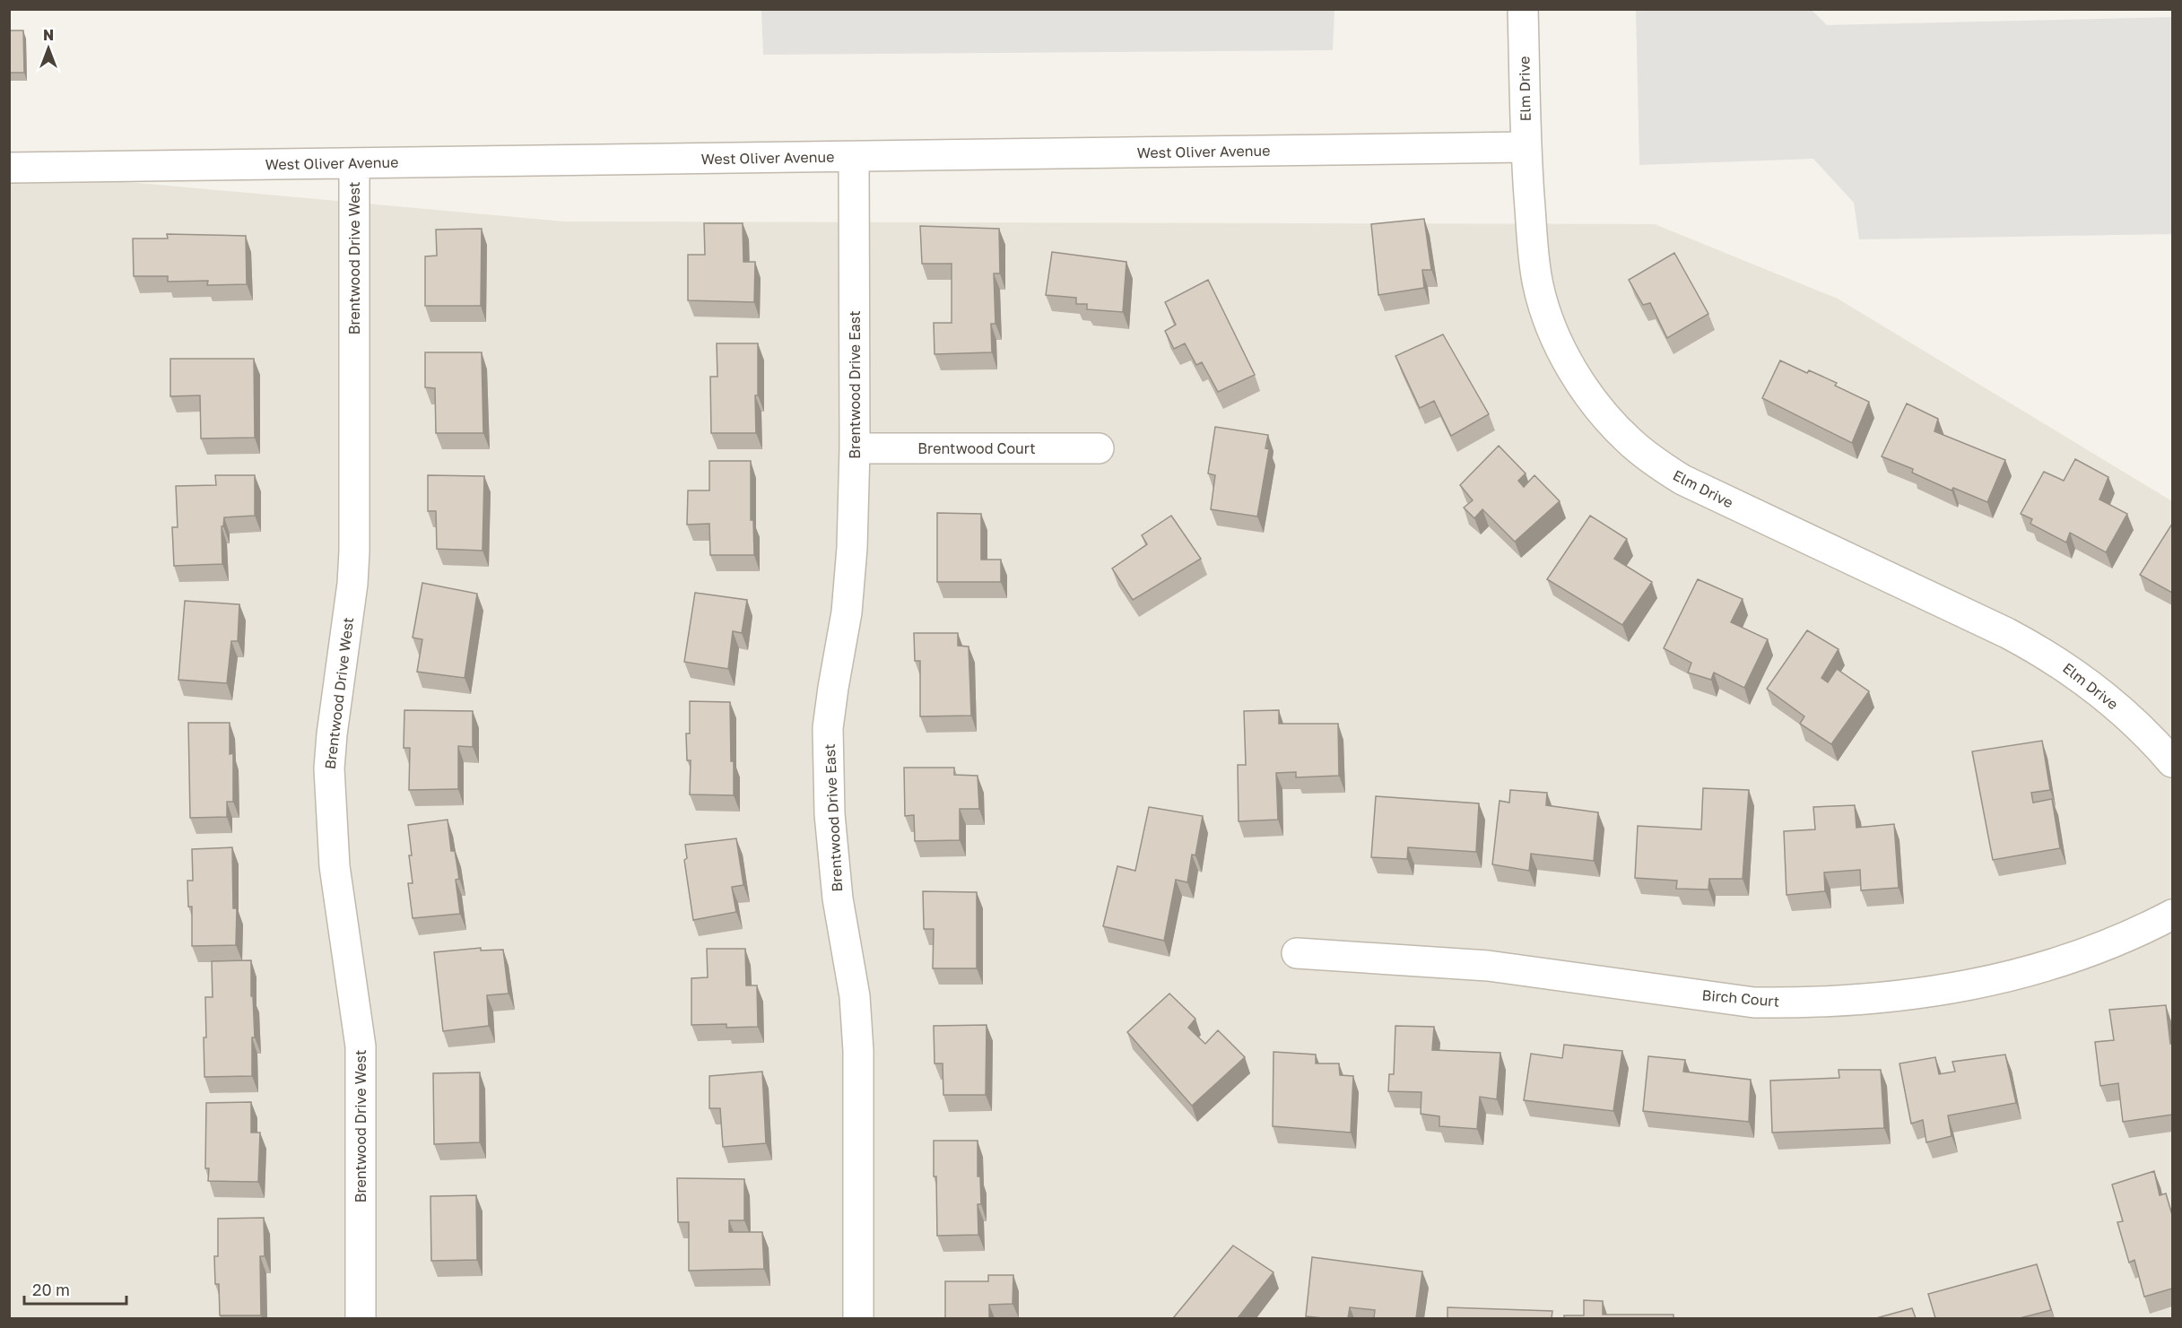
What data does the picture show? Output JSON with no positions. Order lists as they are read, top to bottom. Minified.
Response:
{"streets":{"street":["Elm Drive","West Oliver Avenue","Brentwood Drive West","Brentwood Drive East","Brentwood Court","Birch Court"]},"crossings":[["Elm Drive","West Oliver Avenue"],["West Oliver Avenue","Brentwood Drive West"],["West Oliver Avenue","Brentwood Drive East"],["Brentwood Drive East","Brentwood Court"]],"scale_bar":"20 m","north":"top"}
